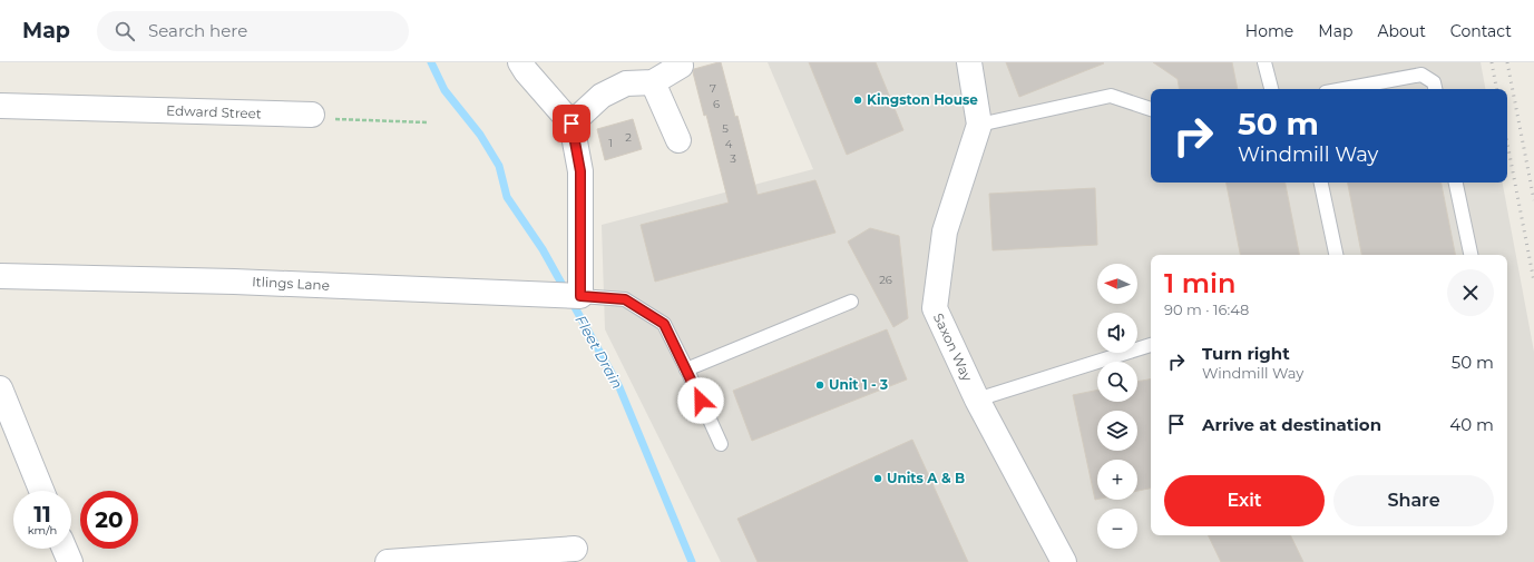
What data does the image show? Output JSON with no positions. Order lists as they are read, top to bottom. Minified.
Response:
{"streets":{"street":["Edward Street","Itlings Lane","Saxon Way"]},"water":["Fleet Drain"],"places":["Kingston House","Unit 1 - 3","Units A & B"],"house_numbers":["7","6","5","2","1","4","3","26"],"north":"left","page":{"header":"Map","search":"Search here","nav":["Home","Map","About","Contact"],"turn":["50 m","Windmill Way"],"heading":["1 min","90 m · 16:48"],"map_buttons":["+","−"],"list":[{"name":"Turn right","note":"Windmill Way","value":"50 m"},{"name":"Arrive at destination","value":"40 m"}],"buttons":["Exit","Share"],"speed":"11 km/h","limit":"20"}}
